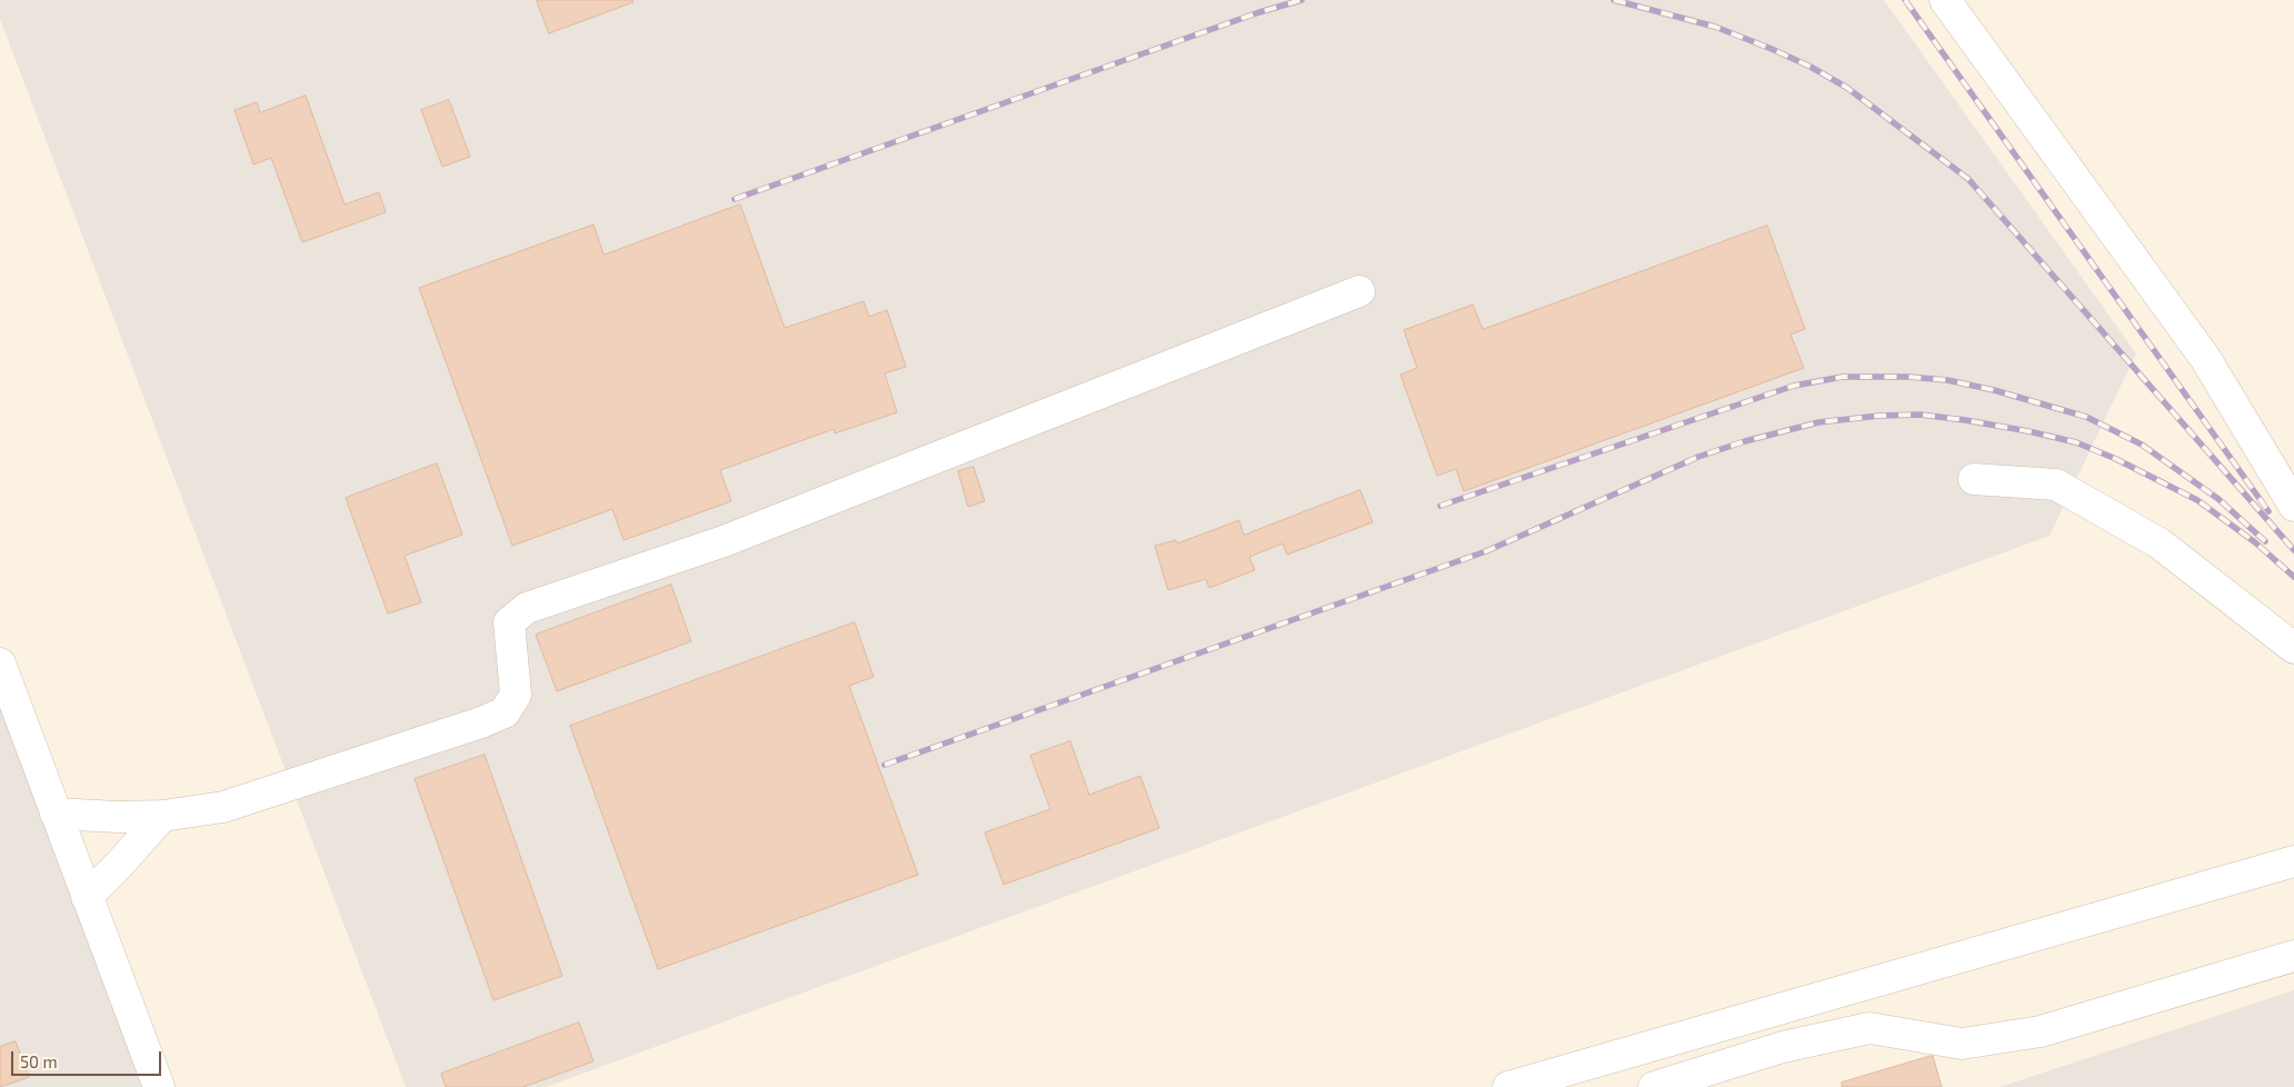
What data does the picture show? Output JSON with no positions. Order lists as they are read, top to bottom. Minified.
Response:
{"scale_bar":"50 m"}
